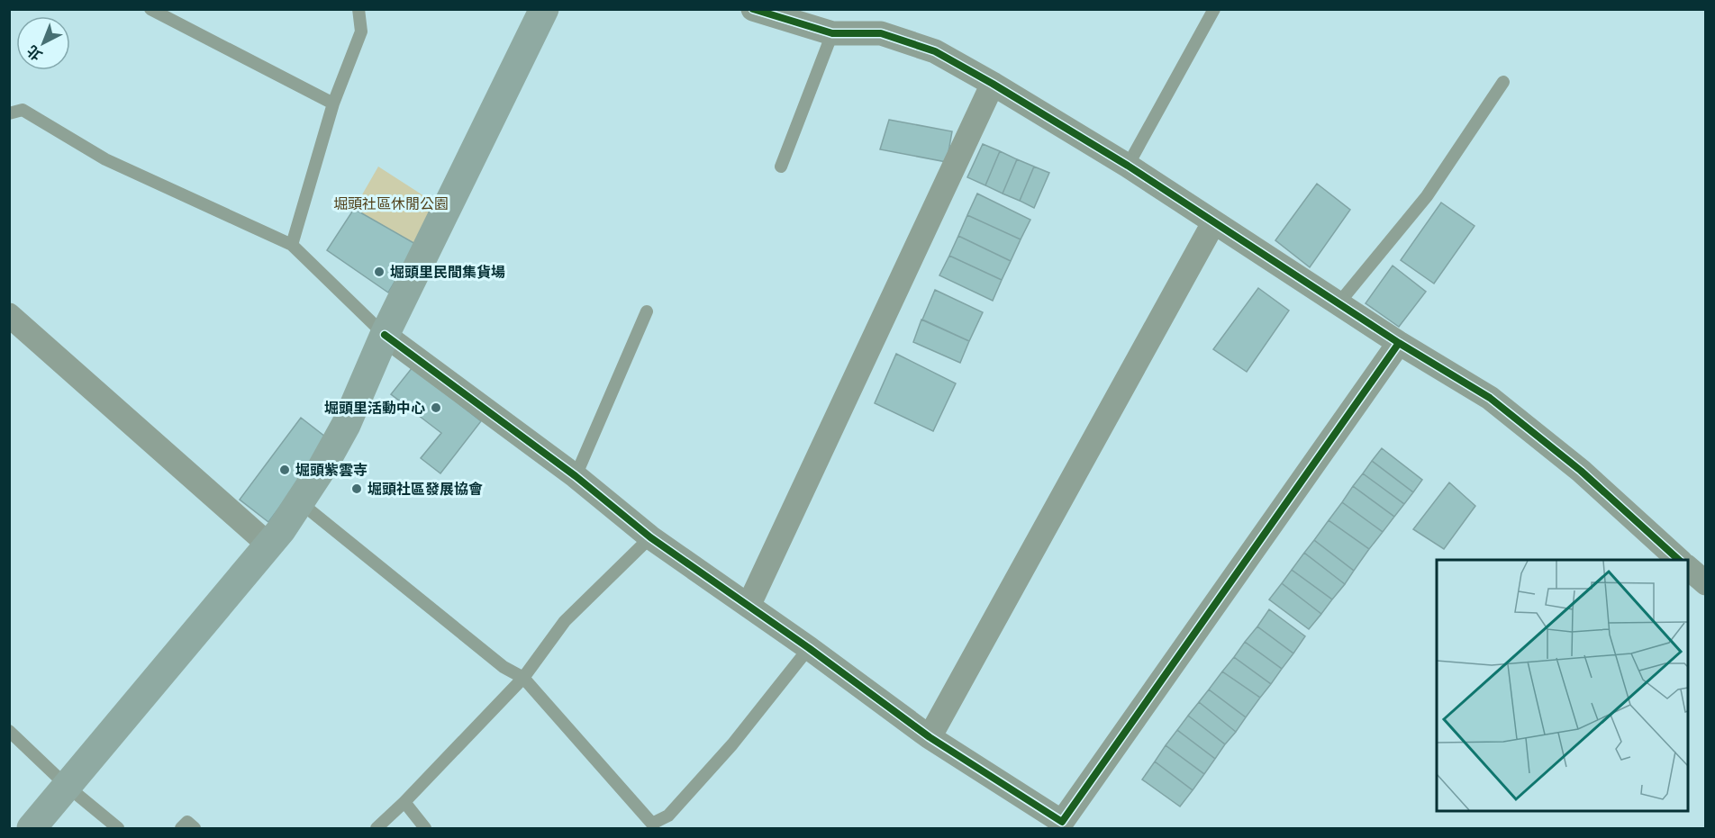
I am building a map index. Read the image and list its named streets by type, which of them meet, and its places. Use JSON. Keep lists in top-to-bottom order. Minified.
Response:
{"parks":["堀頭社區休閒公園"],"places":["堀頭里民間集貨場","堀頭里活動中心","堀頭紫雲寺","堀頭社區發展協會"],"north":"bottom left"}
